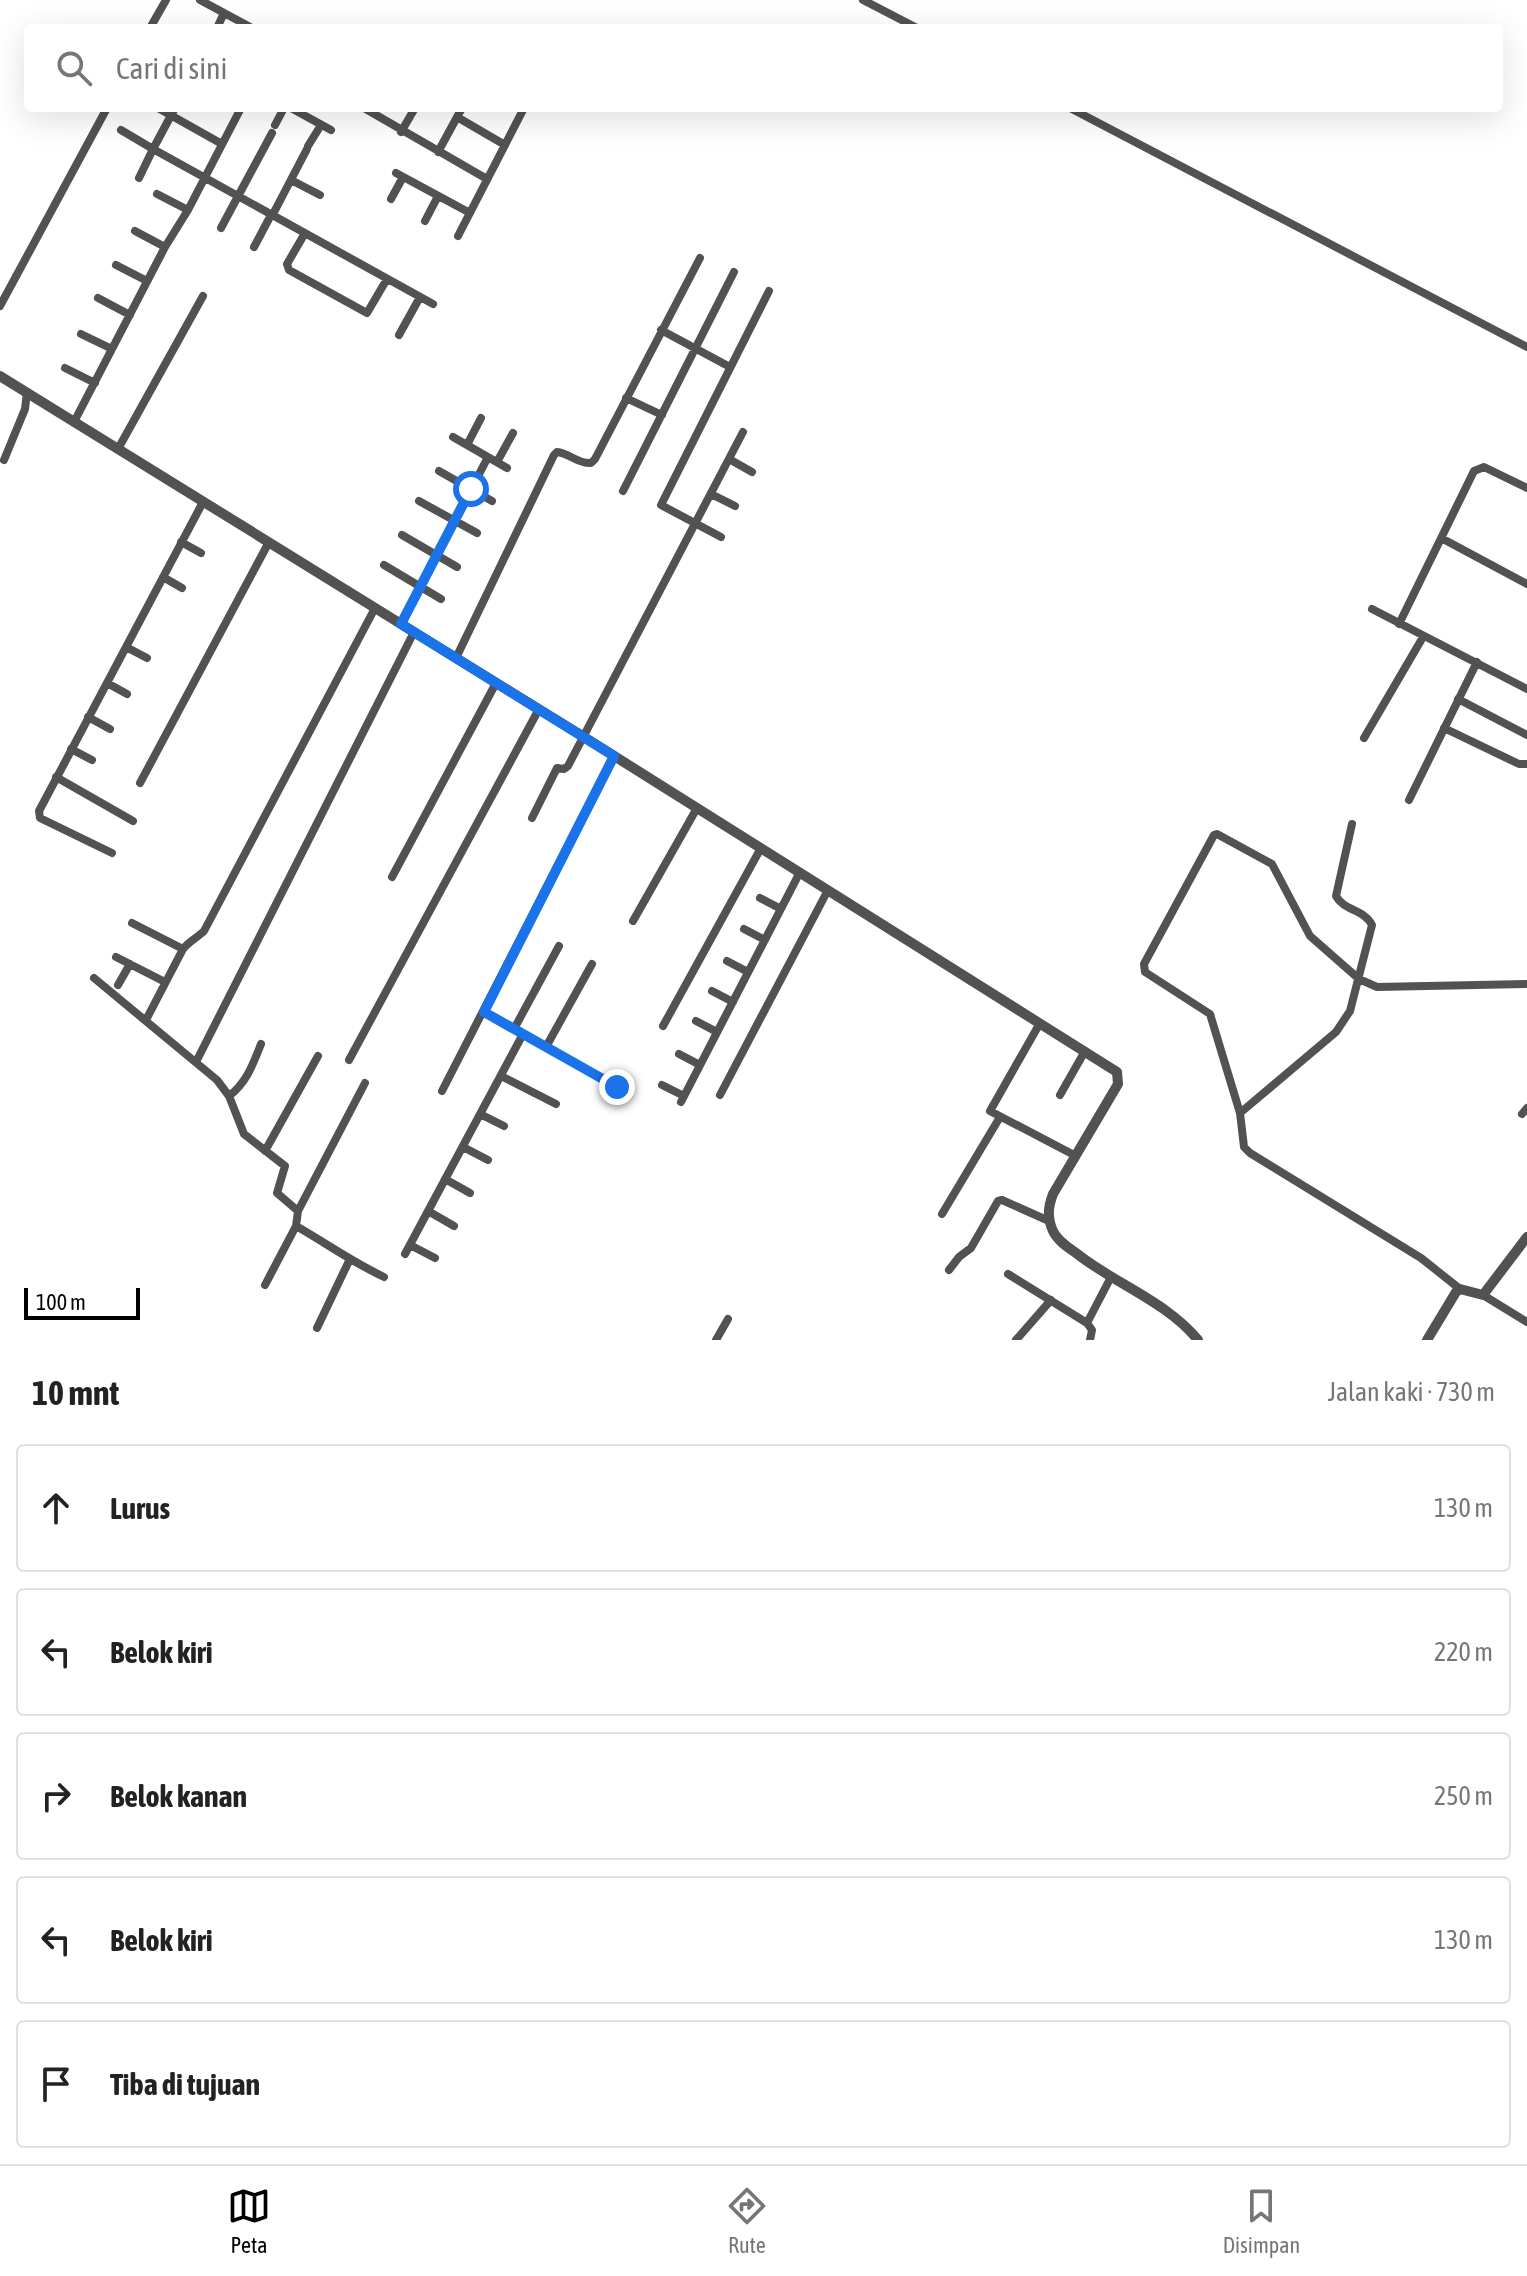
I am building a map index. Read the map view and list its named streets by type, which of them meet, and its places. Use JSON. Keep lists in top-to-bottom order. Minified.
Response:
{"scale_bar":"100 m","page":{"search":"Cari di sini","scale":"100 m","heading":["10 mnt","Jalan kaki · 730 m"],"list":[["Lurus","130 m"],["Belok kiri","220 m"],["Belok kanan","250 m"],["Belok kiri","130 m"],"Tiba di tujuan"],"nav":["Peta","Rute","Disimpan"]}}
